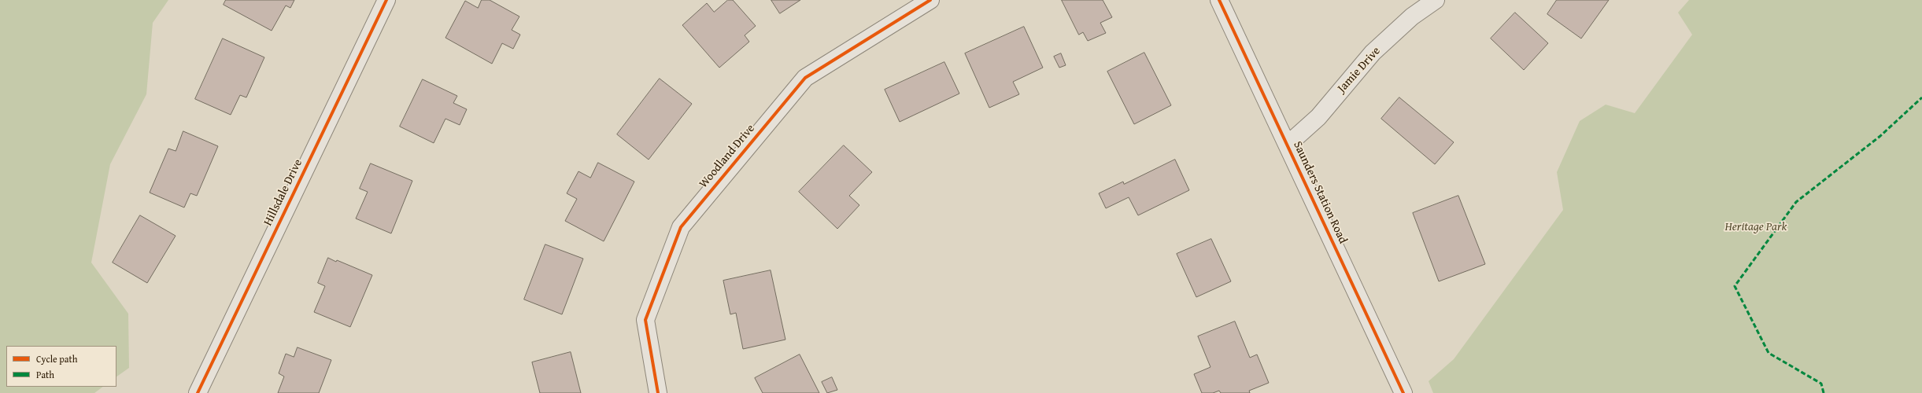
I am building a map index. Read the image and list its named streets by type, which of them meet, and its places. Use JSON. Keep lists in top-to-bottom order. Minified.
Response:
{"streets":{"street":["Jamie Drive","Woodland Drive","Hillsdale Drive","Saunders Station Road"]},"crossings":[["Jamie Drive","Saunders Station Road"]],"parks":["Heritage Park"],"legend":["Cycle path","Path"]}
